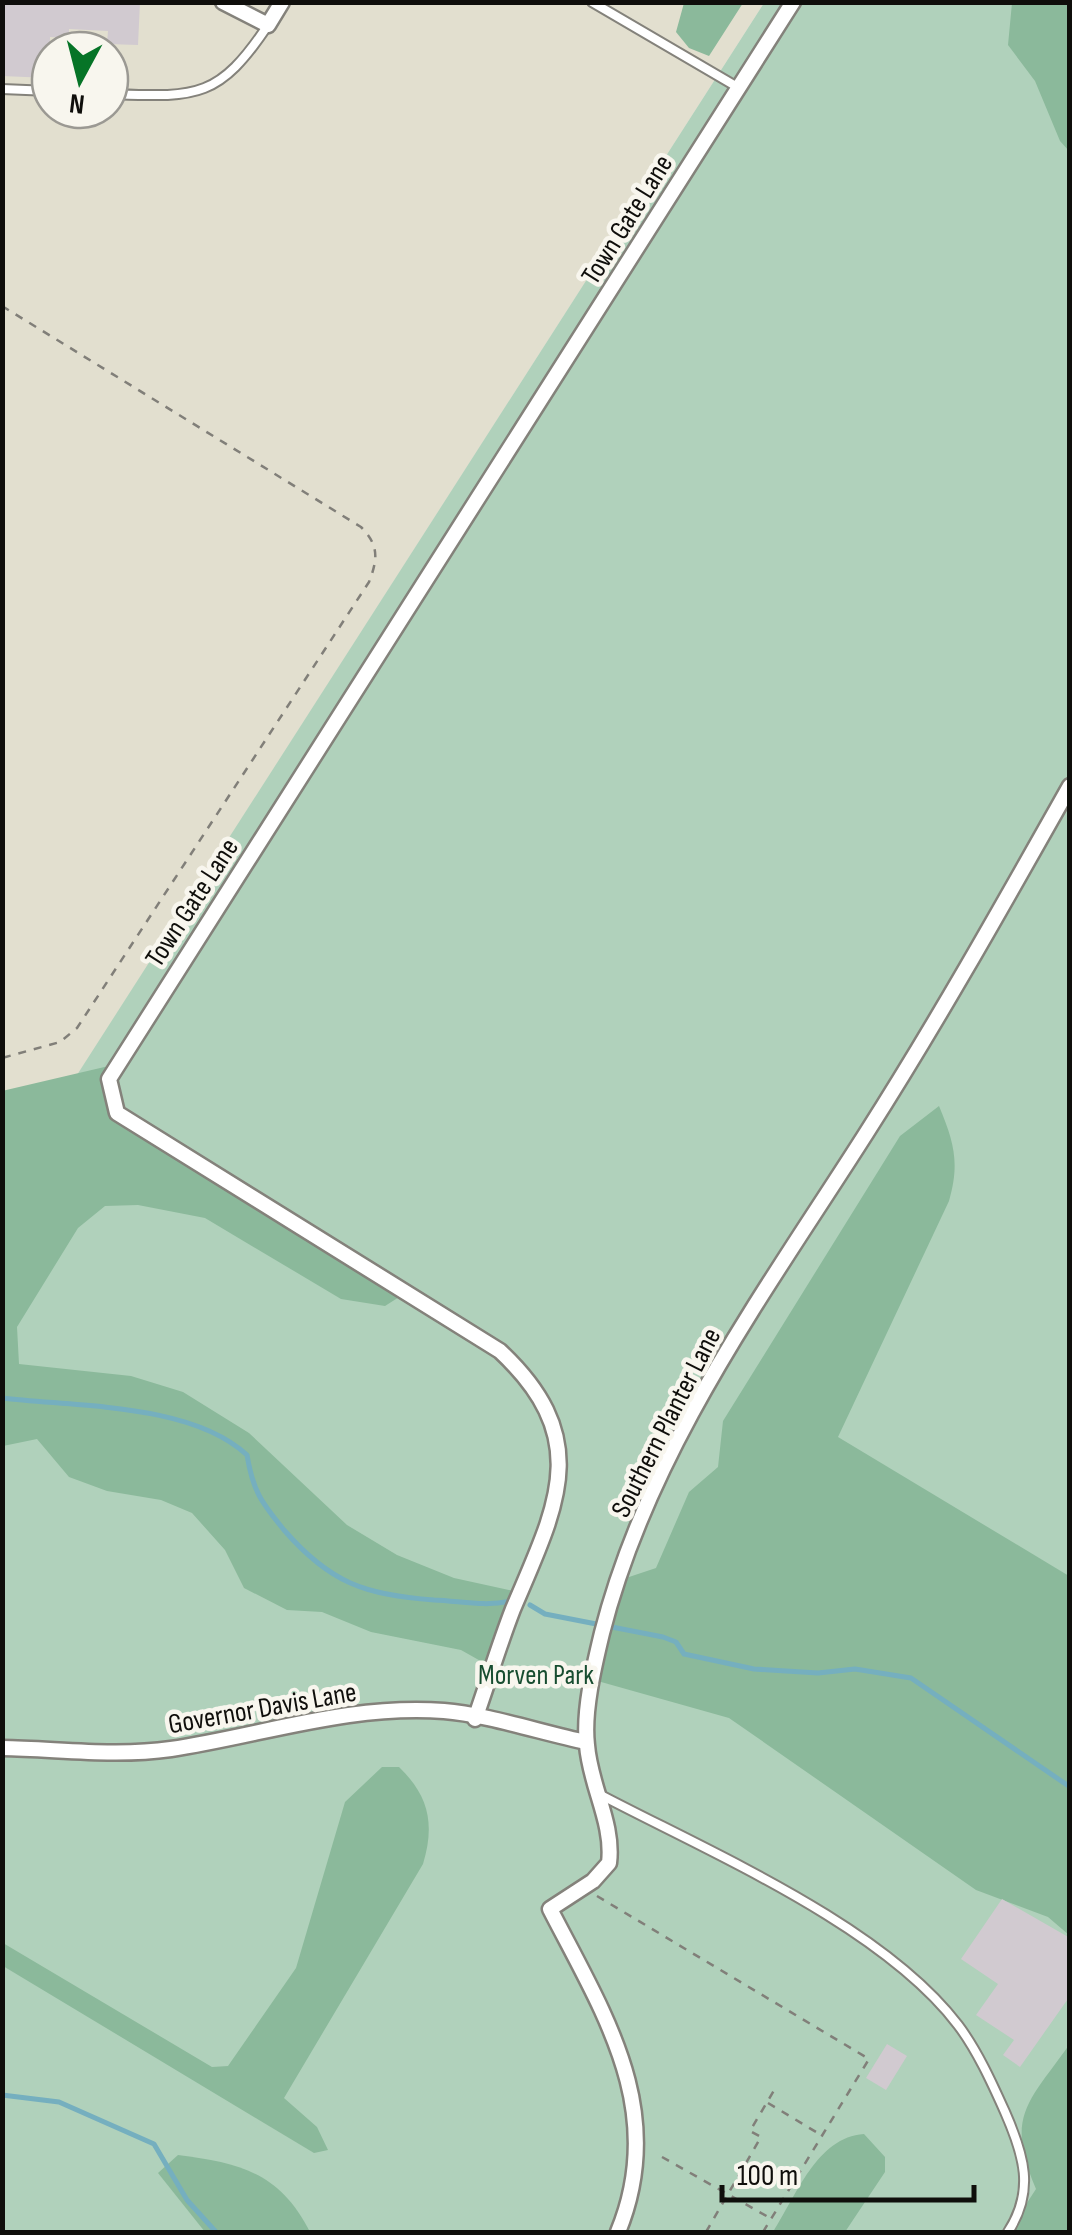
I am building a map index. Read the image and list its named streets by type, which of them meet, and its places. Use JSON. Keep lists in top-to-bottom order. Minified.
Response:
{"streets":{"street":["Town Gate Lane","Southern Planter Lane","Governor Davis Lane"]},"crossings":[["Town Gate Lane","Governor Davis Lane"],["Southern Planter Lane","Governor Davis Lane"]],"parks":["Morven Park"],"scale_bar":"100 m","north":"bottom"}
